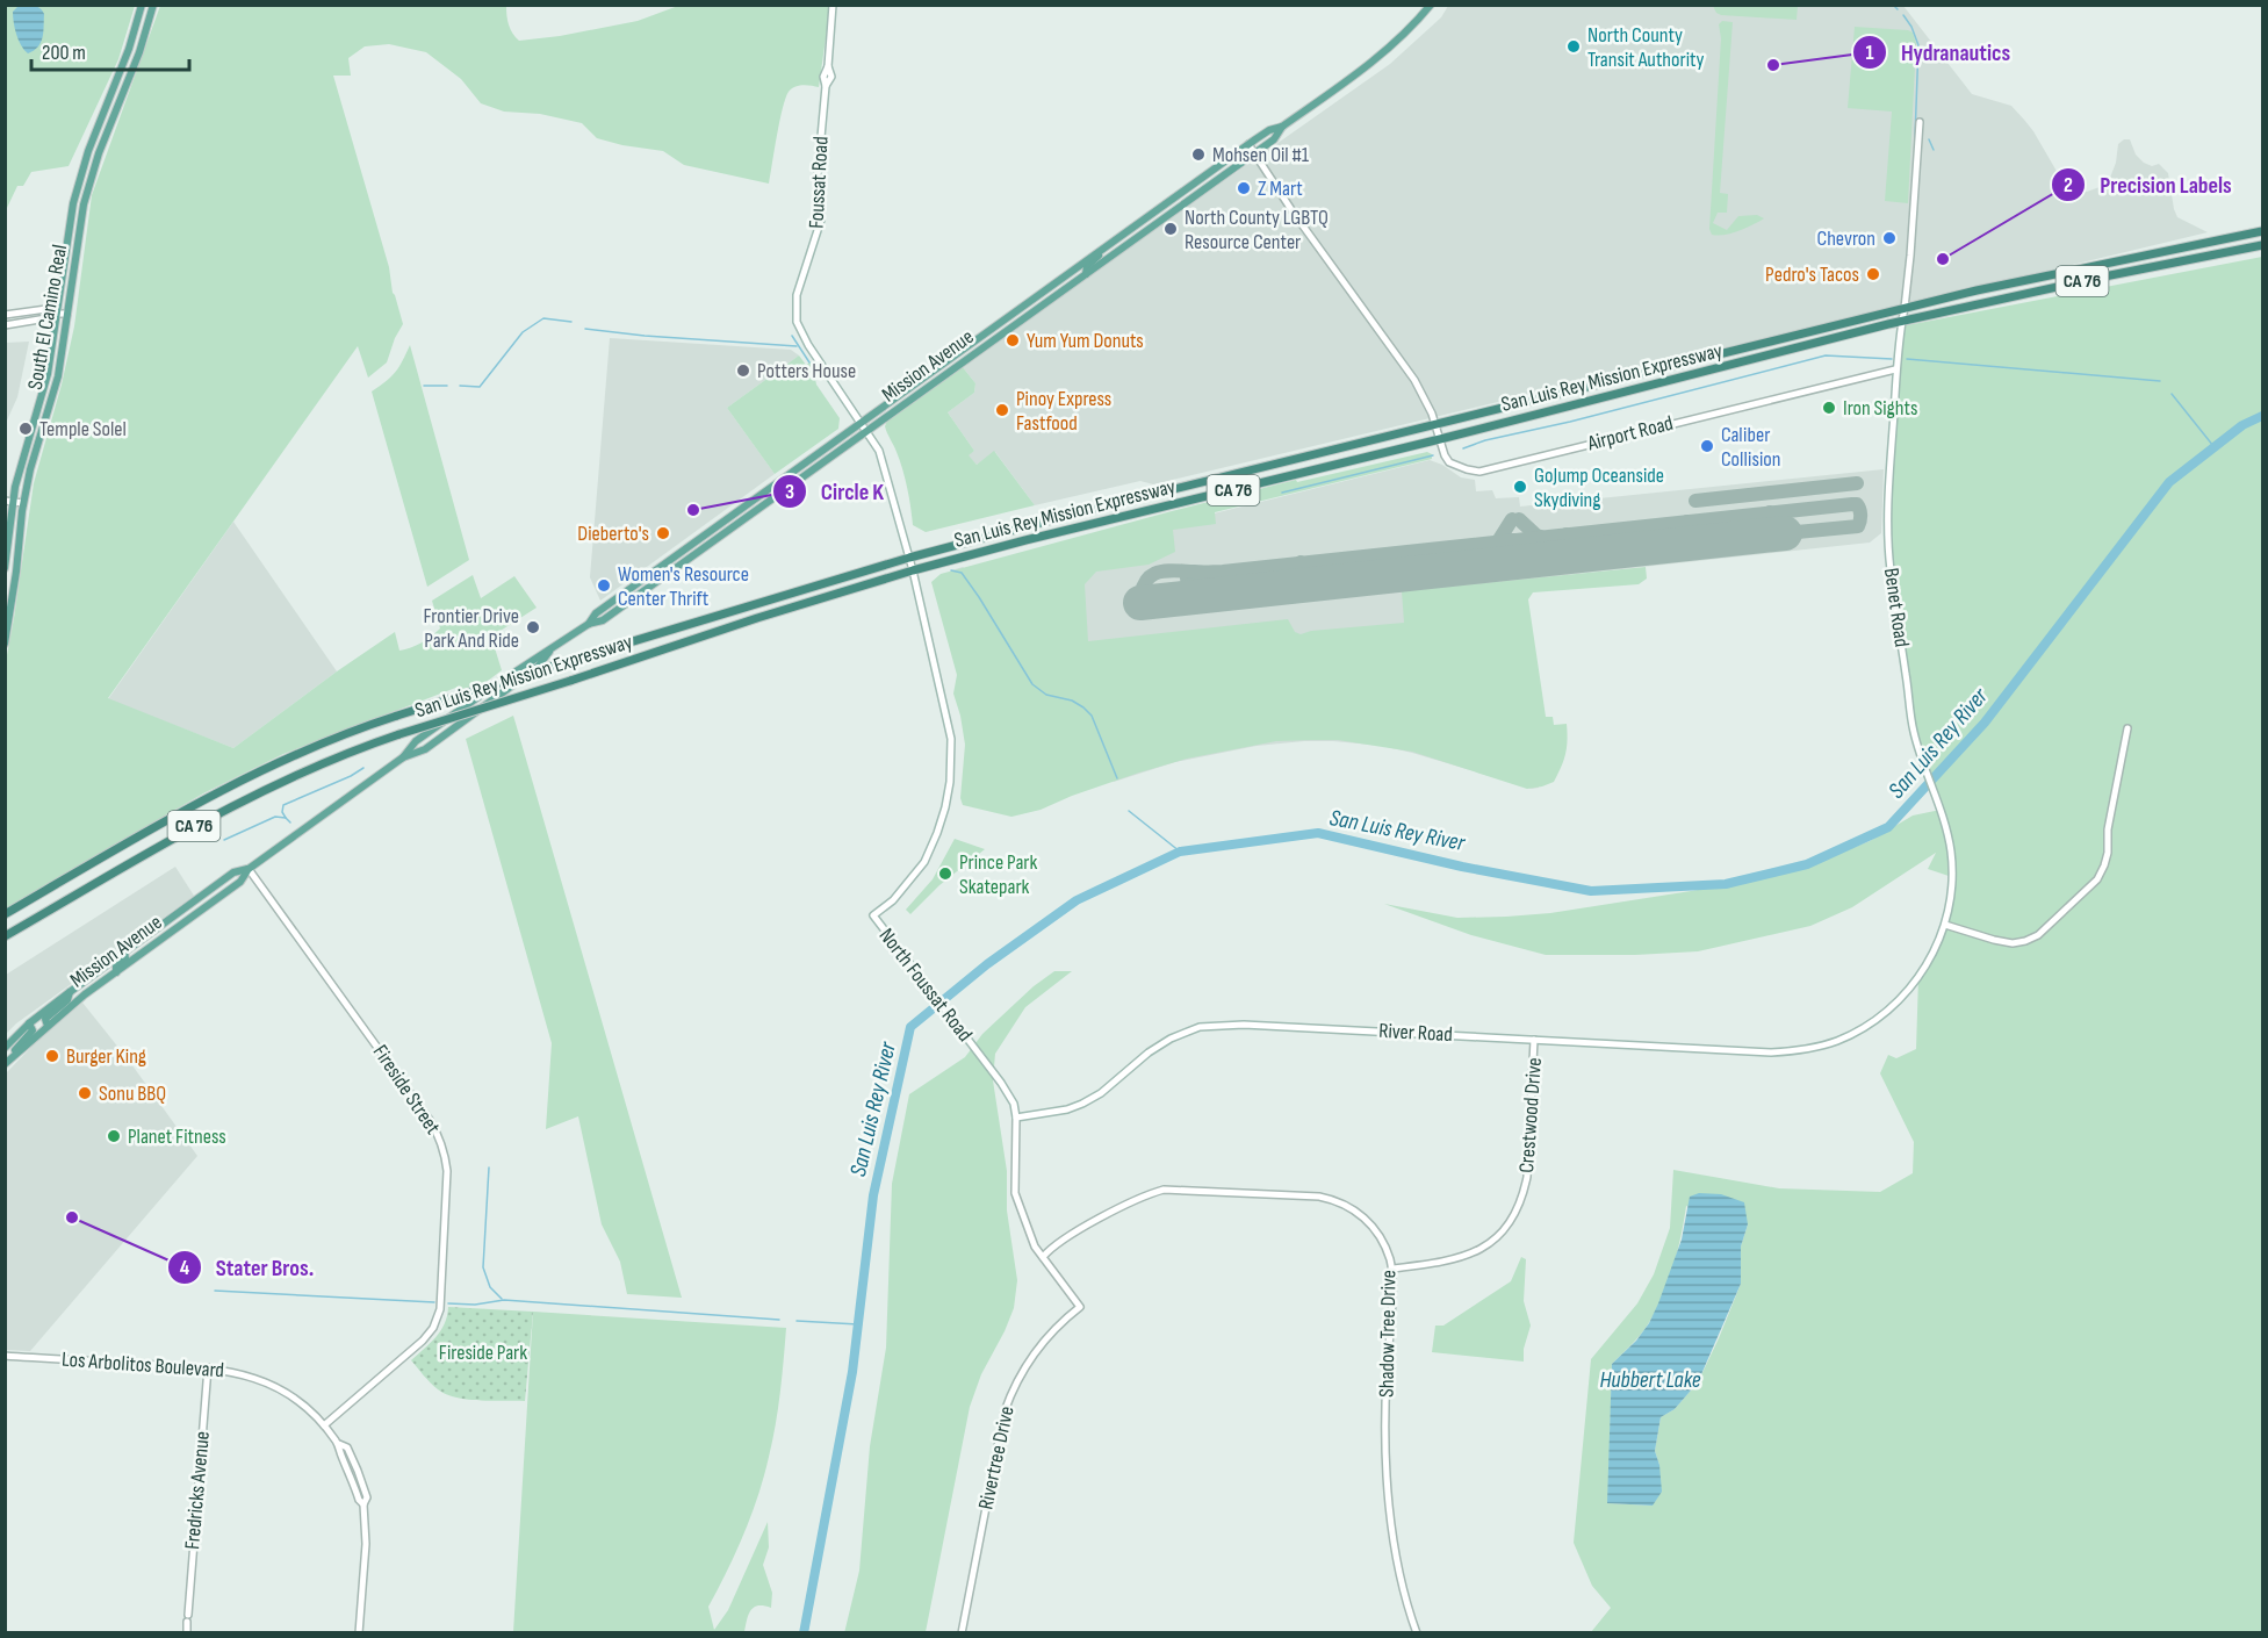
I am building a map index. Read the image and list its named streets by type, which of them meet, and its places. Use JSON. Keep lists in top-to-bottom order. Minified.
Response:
{"streets":{"highway":["CA 76","San Luis Rey Mission Expressway"],"main road":["South El Camino Real","Mission Avenue"],"street":["Foussat Road","Airport Road","Benet Road","North Foussat Road","River Road","Fireside Street","Crestwood Drive","Shadow Tree Drive","Los Arbolitos Boulevard","Rivertree Drive","Fredricks Avenue"]},"crossings":[["Foussat Road","Mission Avenue"],["Foussat Road","North Foussat Road"],["Mission Avenue","Airport Road"],["Mission Avenue","North Foussat Road"],["Mission Avenue","Fireside Street"],["San Luis Rey Mission Expressway","Airport Road"],["San Luis Rey Mission Expressway","Benet Road"],["San Luis Rey Mission Expressway","North Foussat Road"],["Airport Road","Benet Road"],["Benet Road","River Road"],["North Foussat Road","River Road"],["North Foussat Road","Shadow Tree Drive"],["North Foussat Road","Rivertree Drive"],["River Road","Crestwood Drive"],["Fireside Street","Los Arbolitos Boulevard"],["Crestwood Drive","Shadow Tree Drive"],["Los Arbolitos Boulevard","Fredricks Avenue"]],"water":["San Luis Rey River","Hubbert Lake"],"parks":["Fireside Park"],"places":["North County Transit Authority","Hydranautics","Mohsen Oil #1","Z Mart","North County LGBTQ Resource Center","Chevron","Precision Labels","Pedro's Tacos","Yum Yum Donuts","Potters House","Iron Sights","Pinoy Express Fastfood","Temple Solel","Caliber Collision","GoJump Oceanside Skydiving","Circle K","Dieberto's","Women's Resource Center Thrift","Frontier Drive Park And Ride","Prince Park Skatepark","Burger King","Sonu BBQ","Planet Fitness","Stater Bros."],"scale_bar":"200 m"}
